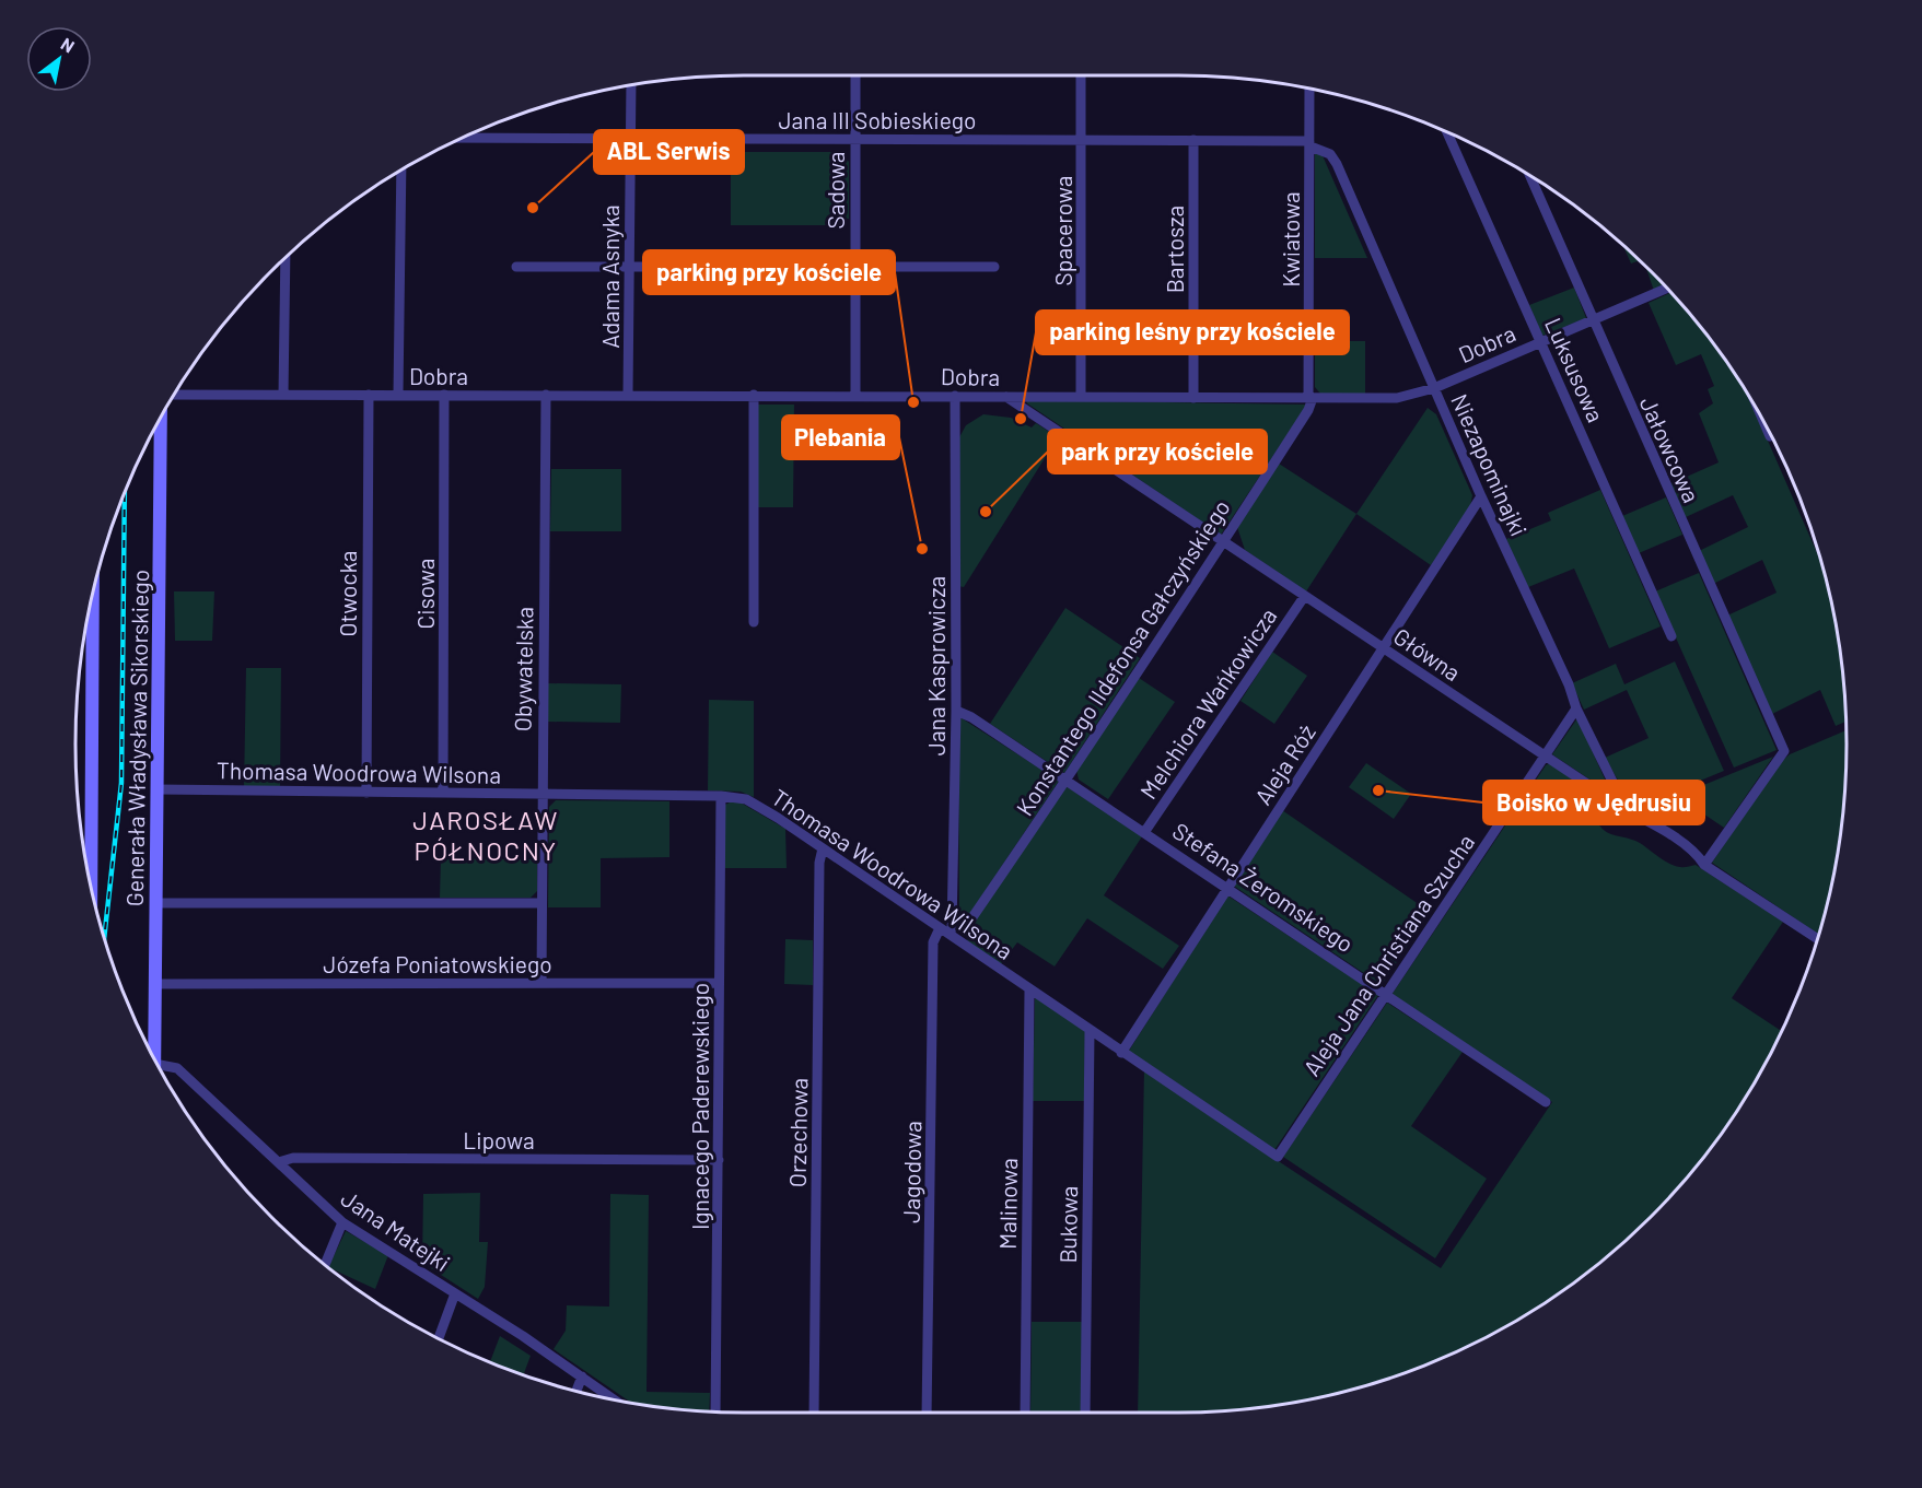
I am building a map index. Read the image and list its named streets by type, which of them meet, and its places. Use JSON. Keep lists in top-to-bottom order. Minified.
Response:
{"streets":{"main road":["Generała Władysława Sikorskiego"],"street":["Jana III Sobieskiego","Sadowa","Spacerowa","Kwiatowa","Bartosza","Adama Asnyka","Dobra","Luksusowa","Jałowcowa","Niezapominajki","Otwocka","Cisowa","Główna","Konstantego Ildefonsa Gałczyńskiego","Jana Kasprowicza","Obywatelska","Melchiora Wańkowicza","Aleja Róż","Thomasa Woodrowa Wilsona","Stefana Żeromskiego","Aleja Jana Christiana Szucha","Józefa Poniatowskiego","Ignacego Paderewskiego","Orzechowa","Lipowa","Jagodowa","Malinowa","Bukowa","Jana Matejki"]},"crossings":[["Jana III Sobieskiego","Sadowa"],["Jana III Sobieskiego","Spacerowa"],["Jana III Sobieskiego","Kwiatowa"],["Jana III Sobieskiego","Bartosza"],["Jana III Sobieskiego","Adama Asnyka"],["Jana III Sobieskiego","Niezapominajki"],["Sadowa","Dobra"],["Spacerowa","Dobra"],["Kwiatowa","Dobra"],["Kwiatowa","Niezapominajki"],["Kwiatowa","Konstantego Ildefonsa Gałczyńskiego"],["Bartosza","Dobra"],["Adama Asnyka","Dobra"],["Dobra","Luksusowa"],["Dobra","Jałowcowa"],["Dobra","Niezapominajki"],["Dobra","Otwocka"],["Dobra","Cisowa"],["Dobra","Główna"],["Dobra","Konstantego Ildefonsa Gałczyńskiego"],["Dobra","Jana Kasprowicza"],["Dobra","Obywatelska"],["Jałowcowa","Główna"],["Niezapominajki","Główna"],["Niezapominajki","Aleja Róż"],["Niezapominajki","Aleja Jana Christiana Szucha"],["Otwocka","Thomasa Woodrowa Wilsona"],["Cisowa","Thomasa Woodrowa Wilsona"],["Główna","Konstantego Ildefonsa Gałczyńskiego"],["Główna","Melchiora Wańkowicza"],["Główna","Aleja Róż"],["Główna","Aleja Jana Christiana Szucha"],["Konstantego Ildefonsa Gałczyńskiego","Jana Kasprowicza"],["Konstantego Ildefonsa Gałczyńskiego","Thomasa Woodrowa Wilsona"],["Konstantego Ildefonsa Gałczyńskiego","Stefana Żeromskiego"],["Jana Kasprowicza","Thomasa Woodrowa Wilsona"],["Jana Kasprowicza","Stefana Żeromskiego"],["Obywatelska","Thomasa Woodrowa Wilsona"],["Obywatelska","Józefa Poniatowskiego"],["Melchiora Wańkowicza","Stefana Żeromskiego"],["Generała Władysława Sikorskiego","Thomasa Woodrowa Wilsona"],["Generała Władysława Sikorskiego","Józefa Poniatowskiego"],["Aleja Róż","Thomasa Woodrowa Wilsona"],["Aleja Róż","Stefana Żeromskiego"],["Thomasa Woodrowa Wilsona","Aleja Jana Christiana Szucha"],["Thomasa Woodrowa Wilsona","Ignacego Paderewskiego"],["Thomasa Woodrowa Wilsona","Orzechowa"],["Thomasa Woodrowa Wilsona","Jagodowa"],["Thomasa Woodrowa Wilsona","Malinowa"],["Thomasa Woodrowa Wilsona","Bukowa"],["Stefana Żeromskiego","Aleja Jana Christiana Szucha"],["Józefa Poniatowskiego","Ignacego Paderewskiego"],["Ignacego Paderewskiego","Lipowa"],["Lipowa","Jana Matejki"]],"districts":["JAROSŁAW PÓŁNOCNY"],"places":["ABL Serwis","parking przy kościele","parking leśny przy kościele","park przy kościele","Plebania","Boisko w Jędrusiu"],"north":"top right"}
